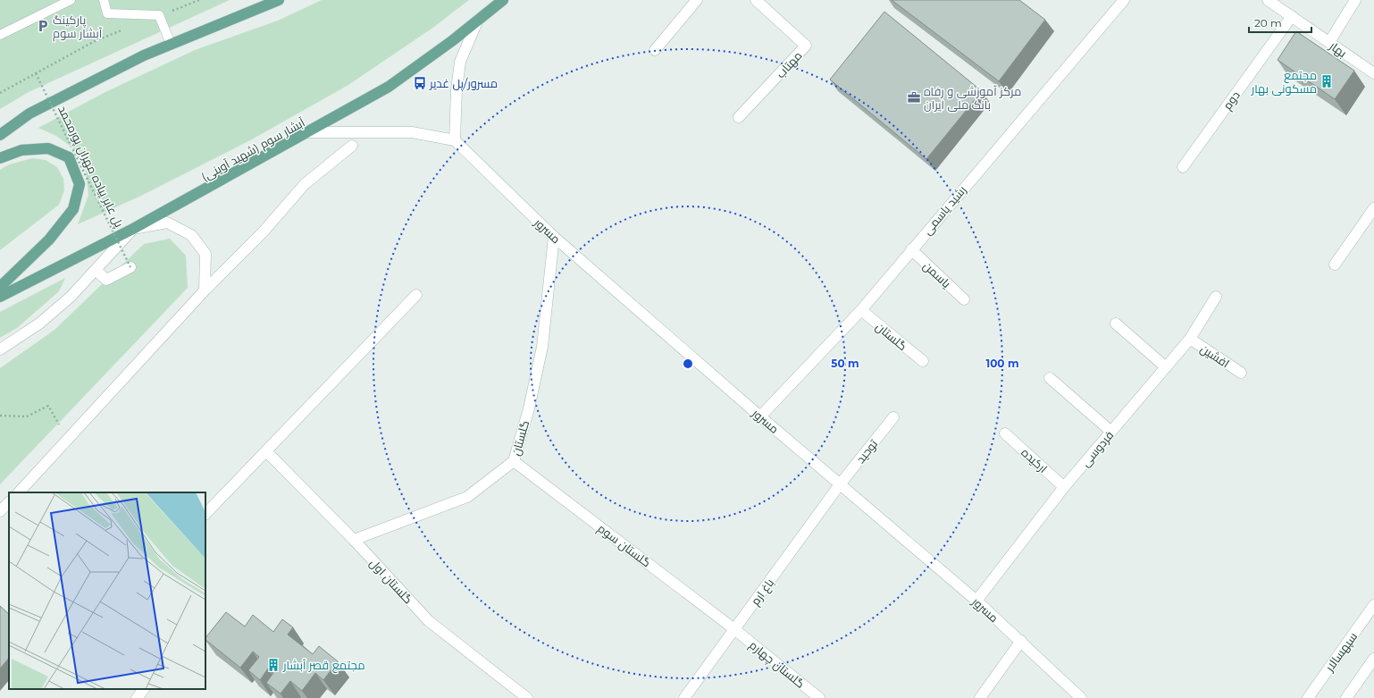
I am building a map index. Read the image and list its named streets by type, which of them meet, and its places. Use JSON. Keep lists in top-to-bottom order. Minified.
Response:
{"streets":{"main road":["آبشار سوم (شهید آوینی)"],"street":["بهار","مهتاب","دوم","رشید یاسمی","مسرور","یاسمن","گلستان","افشین","فردوسی","توحید","ارکیده","گلستان سوم","گلستان اول","باغ ارم","سپهسالار","گلستان چهارم"],"path":["پل عابر پیاده مهران پورمحمد"]},"crossings":[["بهار","دوم"],["رشید یاسمی","مسرور"],["رشید یاسمی","یاسمن"],["رشید یاسمی","گلستان"],["مسرور","گلستان"],["مسرور","فردوسی"],["مسرور","توحید"],["مسرور","باغ ارم"],["گلستان","گلستان سوم"],["گلستان","گلستان اول"],["افشین","فردوسی"],["فردوسی","ارکیده"],["توحید","باغ ارم"],["گلستان سوم","باغ ارم"],["گلستان سوم","گلستان چهارم"],["باغ ارم","گلستان چهارم"]],"places":{"parking":["پارکینگ آبشار سوم"],"building":["مجتمع مسکونی بهار","مجتمع قصر آبشار"],"bus stop":["مسرور/پل غدیر"],"office":["مرکز آموزشی و رفاه بانک ملی ایران"]},"scale_bar":"20 m","rings":["50 m","100 m"]}
